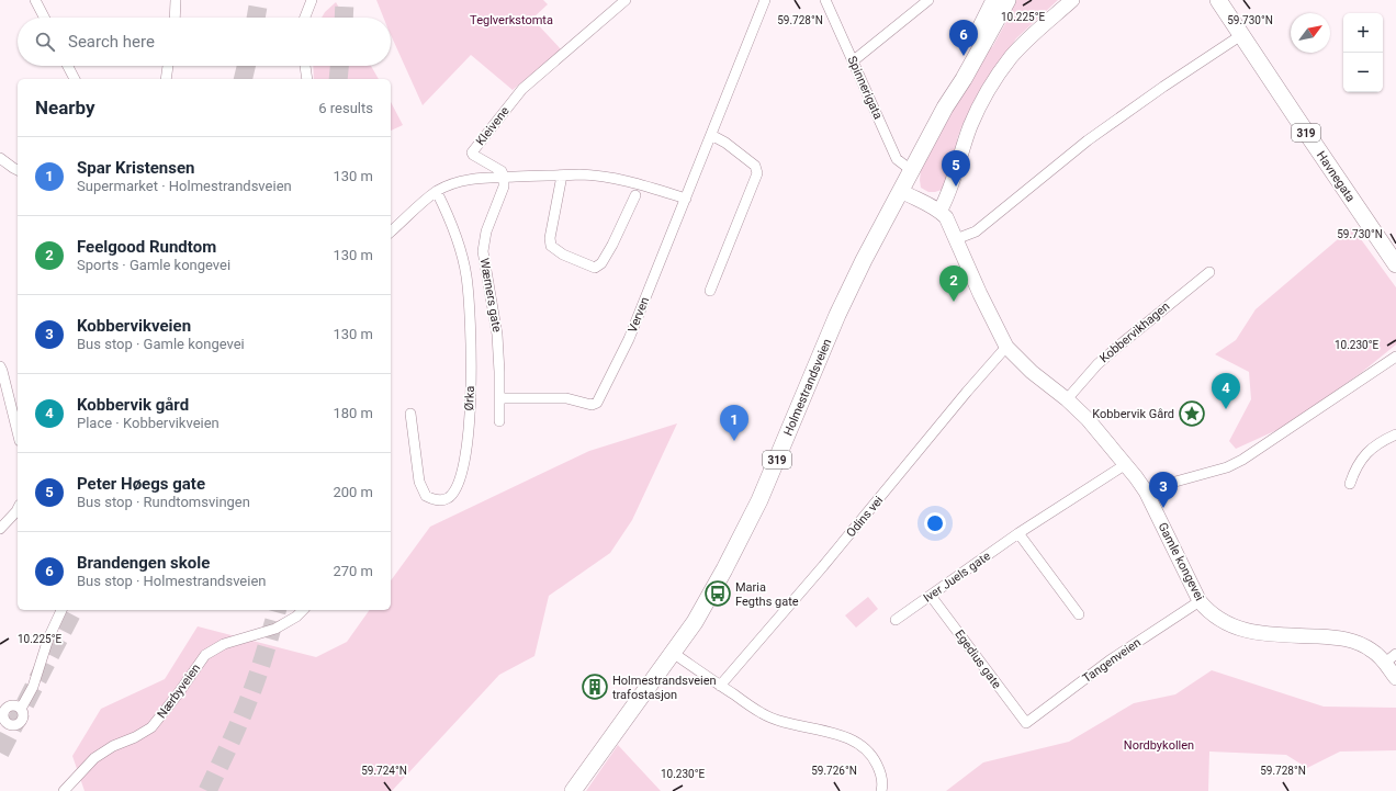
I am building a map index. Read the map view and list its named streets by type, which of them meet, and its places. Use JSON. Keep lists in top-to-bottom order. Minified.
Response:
{"streets":{"main road":["319","Havnegata","Holmestrandsveien","Gamle kongevei"],"street":["Spinnerigata","Kleivene","Wærners gate","Verven","Kobbervikhagen","Ørka","Odins vei","Iver Juels gate","Egedius gate","Tangenveien","Nærbyveien"]},"crossings":[["Spinnerigata","Holmestrandsveien"],["Kleivene","Wærners gate"],["Wærners gate","Verven"],["Kobbervikhagen","Gamle kongevei"],["Holmestrandsveien","Gamle kongevei"],["Odins vei","Gamle kongevei"],["Gamle kongevei","Iver Juels gate"],["Gamle kongevei","Tangenveien"],["Iver Juels gate","Egedius gate"],["Egedius gate","Tangenveien"]],"parks":["Teglverkstomta","Nordbykollen"],"places":{"place":["Kobbervik Gård"],"bus stop":["Maria Fegths gate"],"building":["Holmestrandsveien trafostasjon"]},"north":"top right","page":{"map_buttons":["+","−"],"search":"Search here","pins":["6","5","2","4","1","3"],"heading":["Nearby","6 results"],"list":[{"mark":"1","name":"Spar Kristensen","note":"Supermarket · Holmestrandsveien","value":"130 m"},{"mark":"2","name":"Feelgood Rundtom","note":"Sports · Gamle kongevei","value":"130 m"},{"mark":"3","name":"Kobbervikveien","note":"Bus stop · Gamle kongevei","value":"130 m"},{"mark":"4","name":"Kobbervik gård","note":"Place · Kobbervikveien","value":"180 m"},{"mark":"5","name":"Peter Høegs gate","note":"Bus stop · Rundtomsvingen","value":"200 m"},{"mark":"6","name":"Brandengen skole","note":"Bus stop · Holmestrandsveien","value":"270 m"}]},"coordinates":["10.225°E","59.730°N","59.728°N","10.230°E","59.724°N","59.726°N"]}
